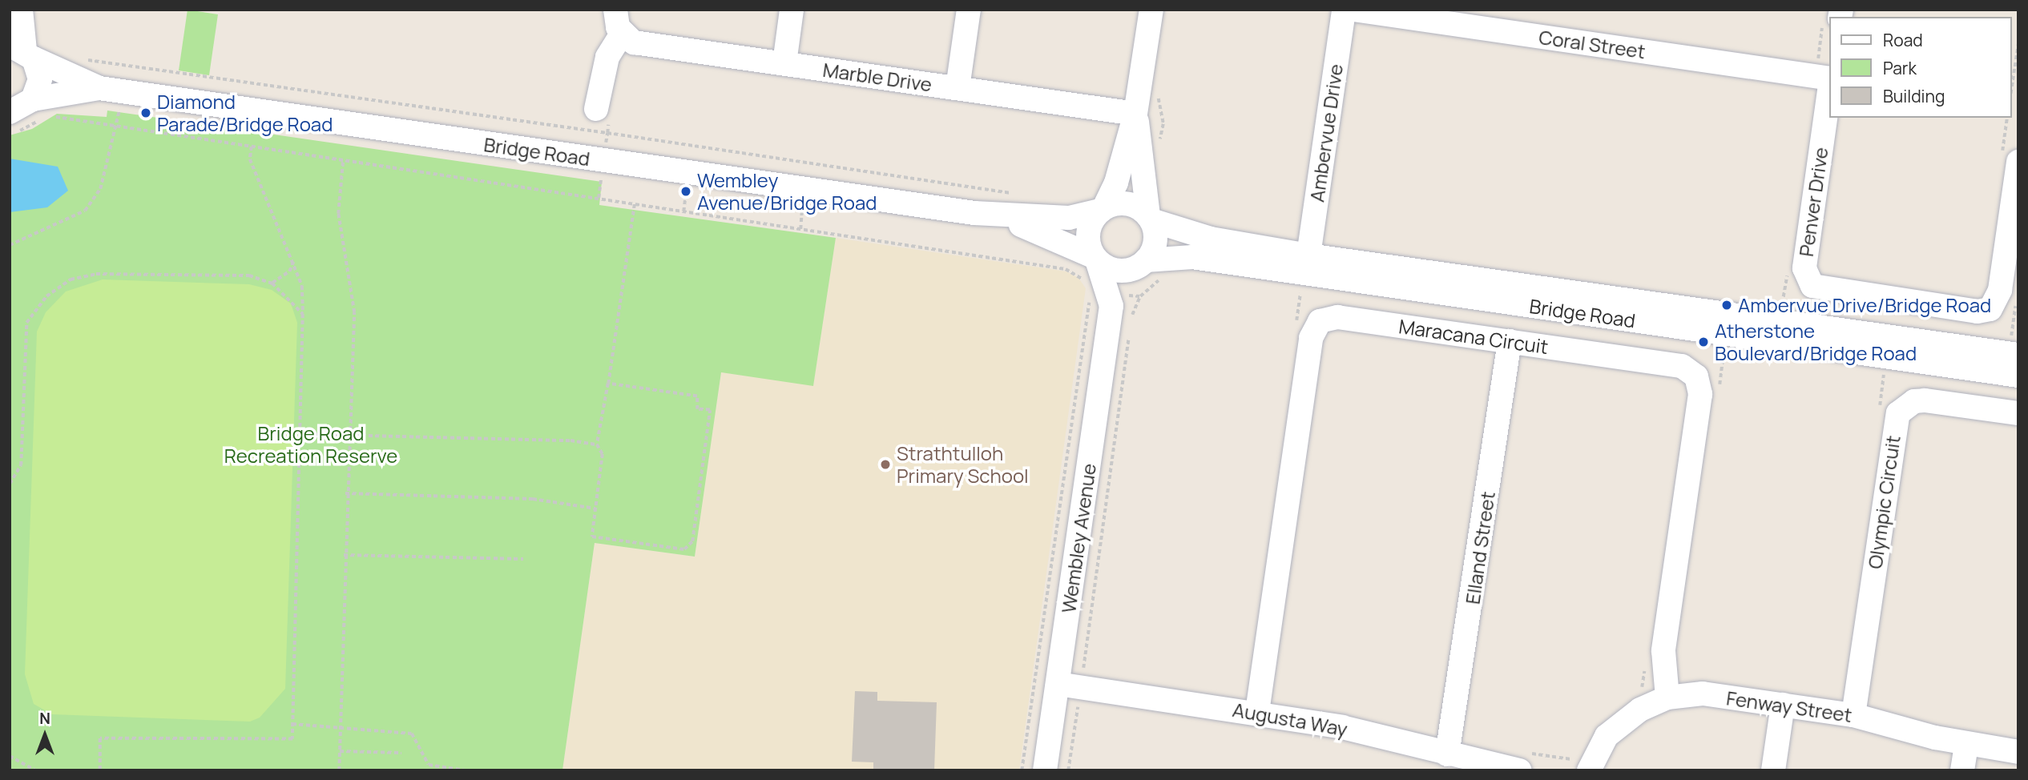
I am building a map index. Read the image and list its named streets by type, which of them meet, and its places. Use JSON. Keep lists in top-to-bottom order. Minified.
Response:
{"streets":{"street":["Coral Street","Marble Drive","Ambervue Drive","Bridge Road","Penver Drive","Maracana Circuit","Olympic Circuit","Wembley Avenue","Elland Street","Fenway Street","Augusta Way"]},"crossings":[["Ambervue Drive","Bridge Road"],["Bridge Road","Wembley Avenue"],["Maracana Circuit","Elland Street"],["Maracana Circuit","Fenway Street"],["Maracana Circuit","Augusta Way"],["Olympic Circuit","Fenway Street"],["Wembley Avenue","Augusta Way"],["Elland Street","Augusta Way"]],"parks":["Bridge Road Recreation Reserve"],"places":["Diamond Parade/Bridge Road","Wembley Avenue/Bridge Road","Ambervue Drive/Bridge Road","Atherstone Boulevard/Bridge Road","Strathtulloh Primary School"],"legend":["Road","Park","Building"],"north":"top"}
